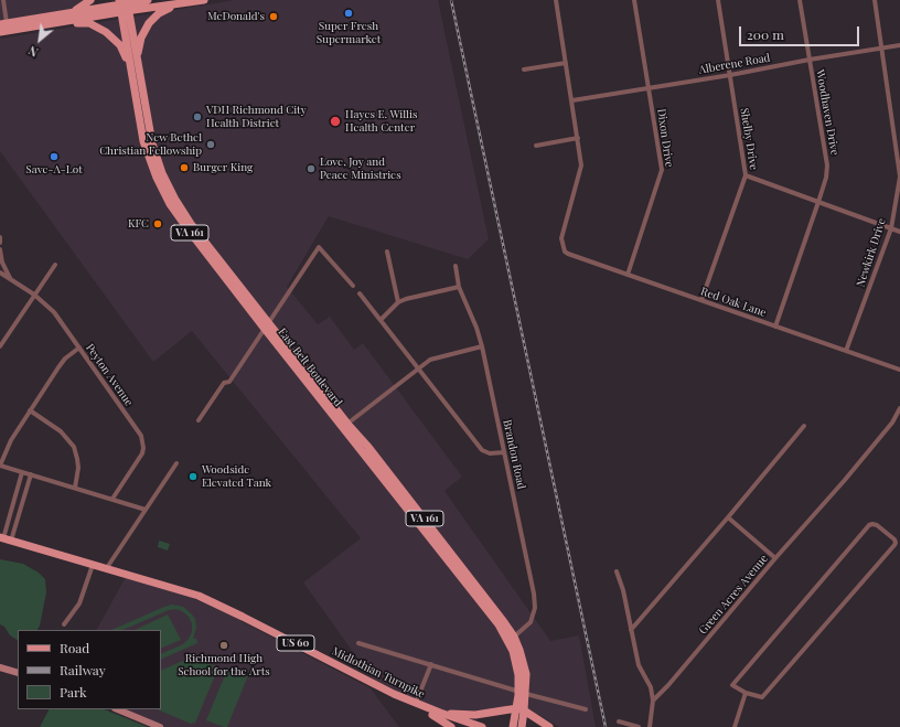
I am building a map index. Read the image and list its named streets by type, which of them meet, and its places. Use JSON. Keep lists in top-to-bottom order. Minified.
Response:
{"streets":{"main road":["VA 161","East Belt Boulevard","US 60","Midlothian Turnpike"],"street":["Alberene Road","Woodhaven Drive","Dixon Drive","Shelby Drive","Newkirk Drive","Red Oak Lane","Peyton Avenue","Brandon Road","Green Acres Avenue"]},"crossings":[["Alberene Road","Woodhaven Drive"],["Alberene Road","Dixon Drive"],["Alberene Road","Shelby Drive"],["Alberene Road","Newkirk Drive"],["Woodhaven Drive","Red Oak Lane"],["Dixon Drive","Red Oak Lane"],["Shelby Drive","Red Oak Lane"],["Newkirk Drive","Red Oak Lane"],["East Belt Boulevard","Brandon Road"]],"places":["Super Fresh Supermarket","McDonald's","VDH Richmond City Health District","Hayes E. Willis Health Center","New Bethel Christian Fellowship","Save-A-Lot","Burger King","Love, Joy and Peace Ministries","KFC","Woodside Elevated Tank","Richmond High School for the Arts"],"legend":["Road","Railway","Park"],"scale_bar":"200 m","north":"bottom left"}
